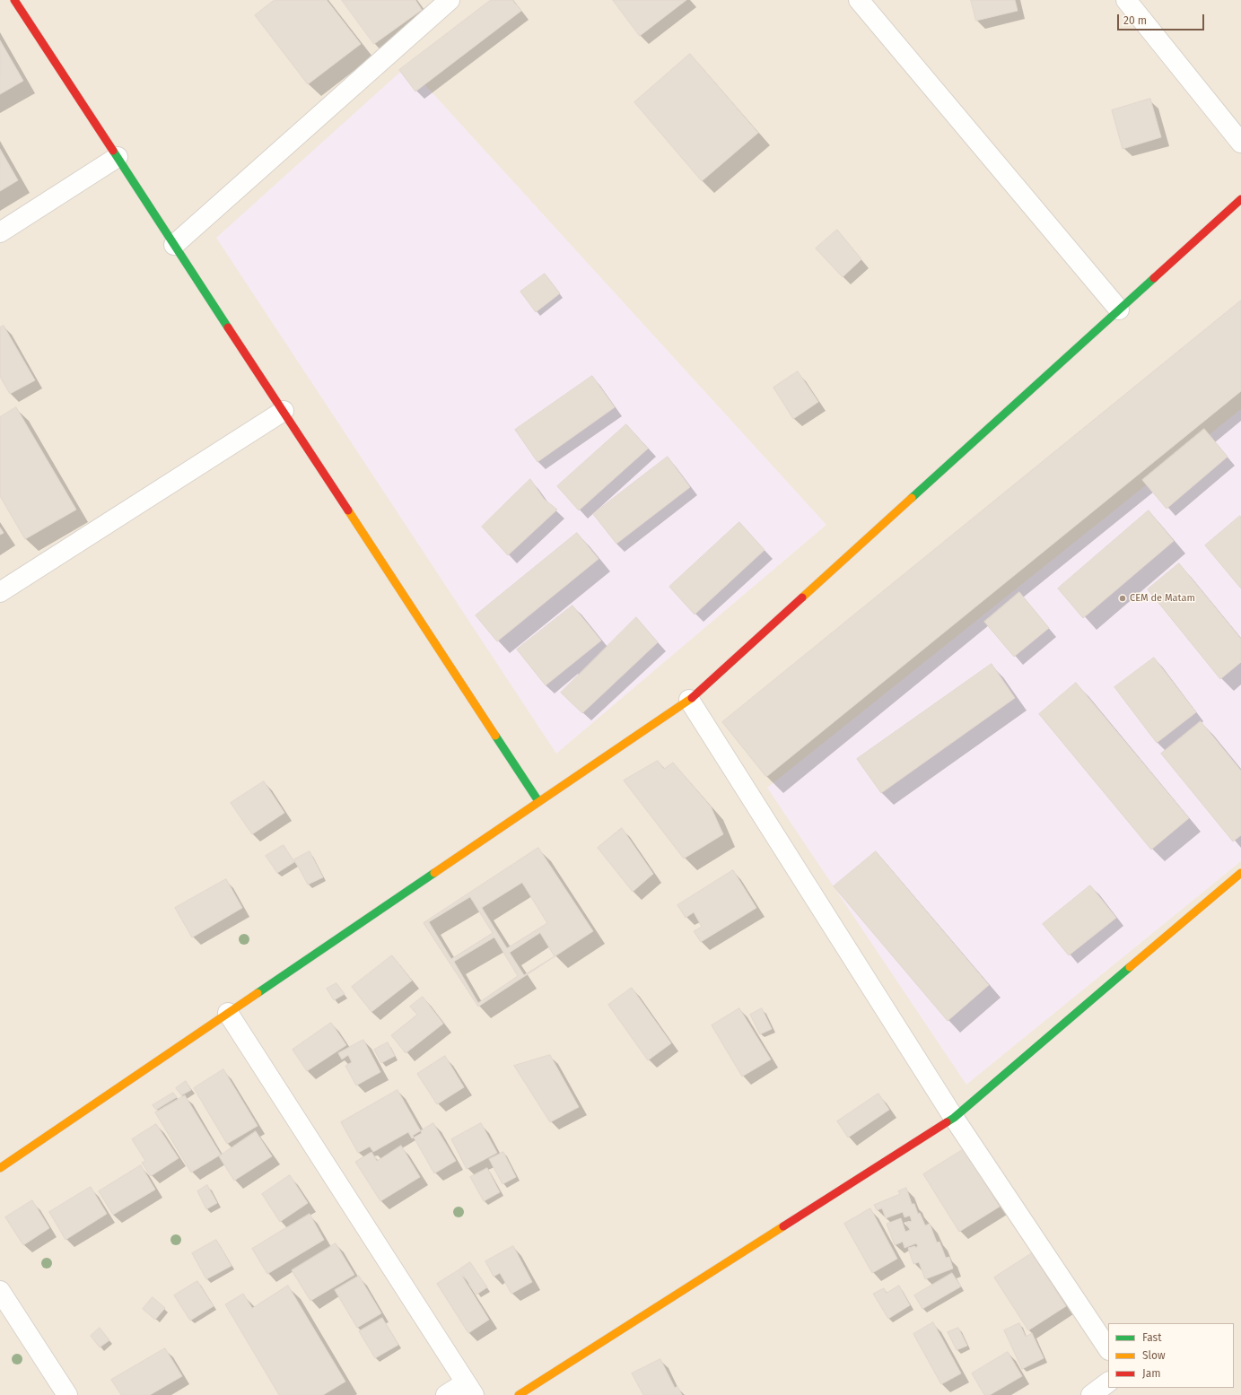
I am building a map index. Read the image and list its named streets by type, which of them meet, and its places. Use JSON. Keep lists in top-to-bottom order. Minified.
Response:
{"places":["CEM de Matam"],"legend":["Fast","Slow","Jam"],"scale_bar":"20 m"}
